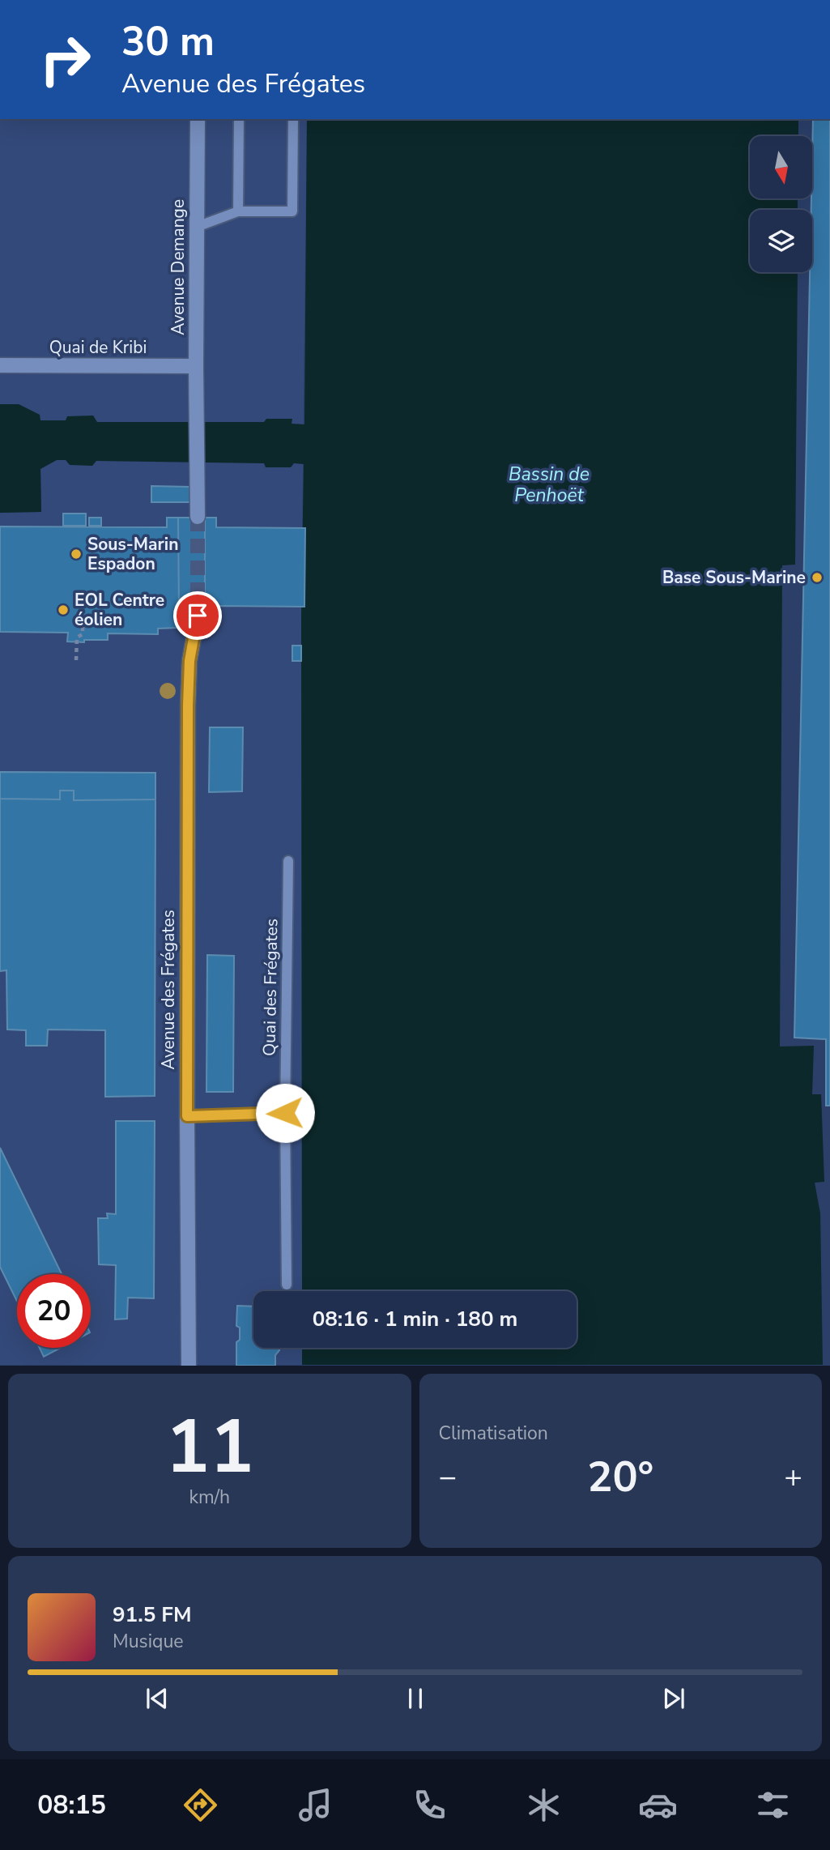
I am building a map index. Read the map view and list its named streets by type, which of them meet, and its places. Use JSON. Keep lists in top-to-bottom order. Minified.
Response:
{"streets":{"street":["Avenue Demange","Quai de Kribi","Avenue des Frégates"],"lane":["Quai des Frégates"]},"crossings":[["Avenue Demange","Quai de Kribi"]],"water":["Bassin de Penhoët"],"places":["Sous-Marin Espadon","Base Sous-Marine","EOL Centre éolien"],"north":"bottom","page":{"turn":["30 m","Avenue des Frégates"],"limit":"20","trip":"08:16 · 1 min · 180 m","tile":[["11","km/h"],"Climatisation"],"heat":["−","20°","+"],"song":["91.5 FM","Musique"],"tabs":"08:15"}}
